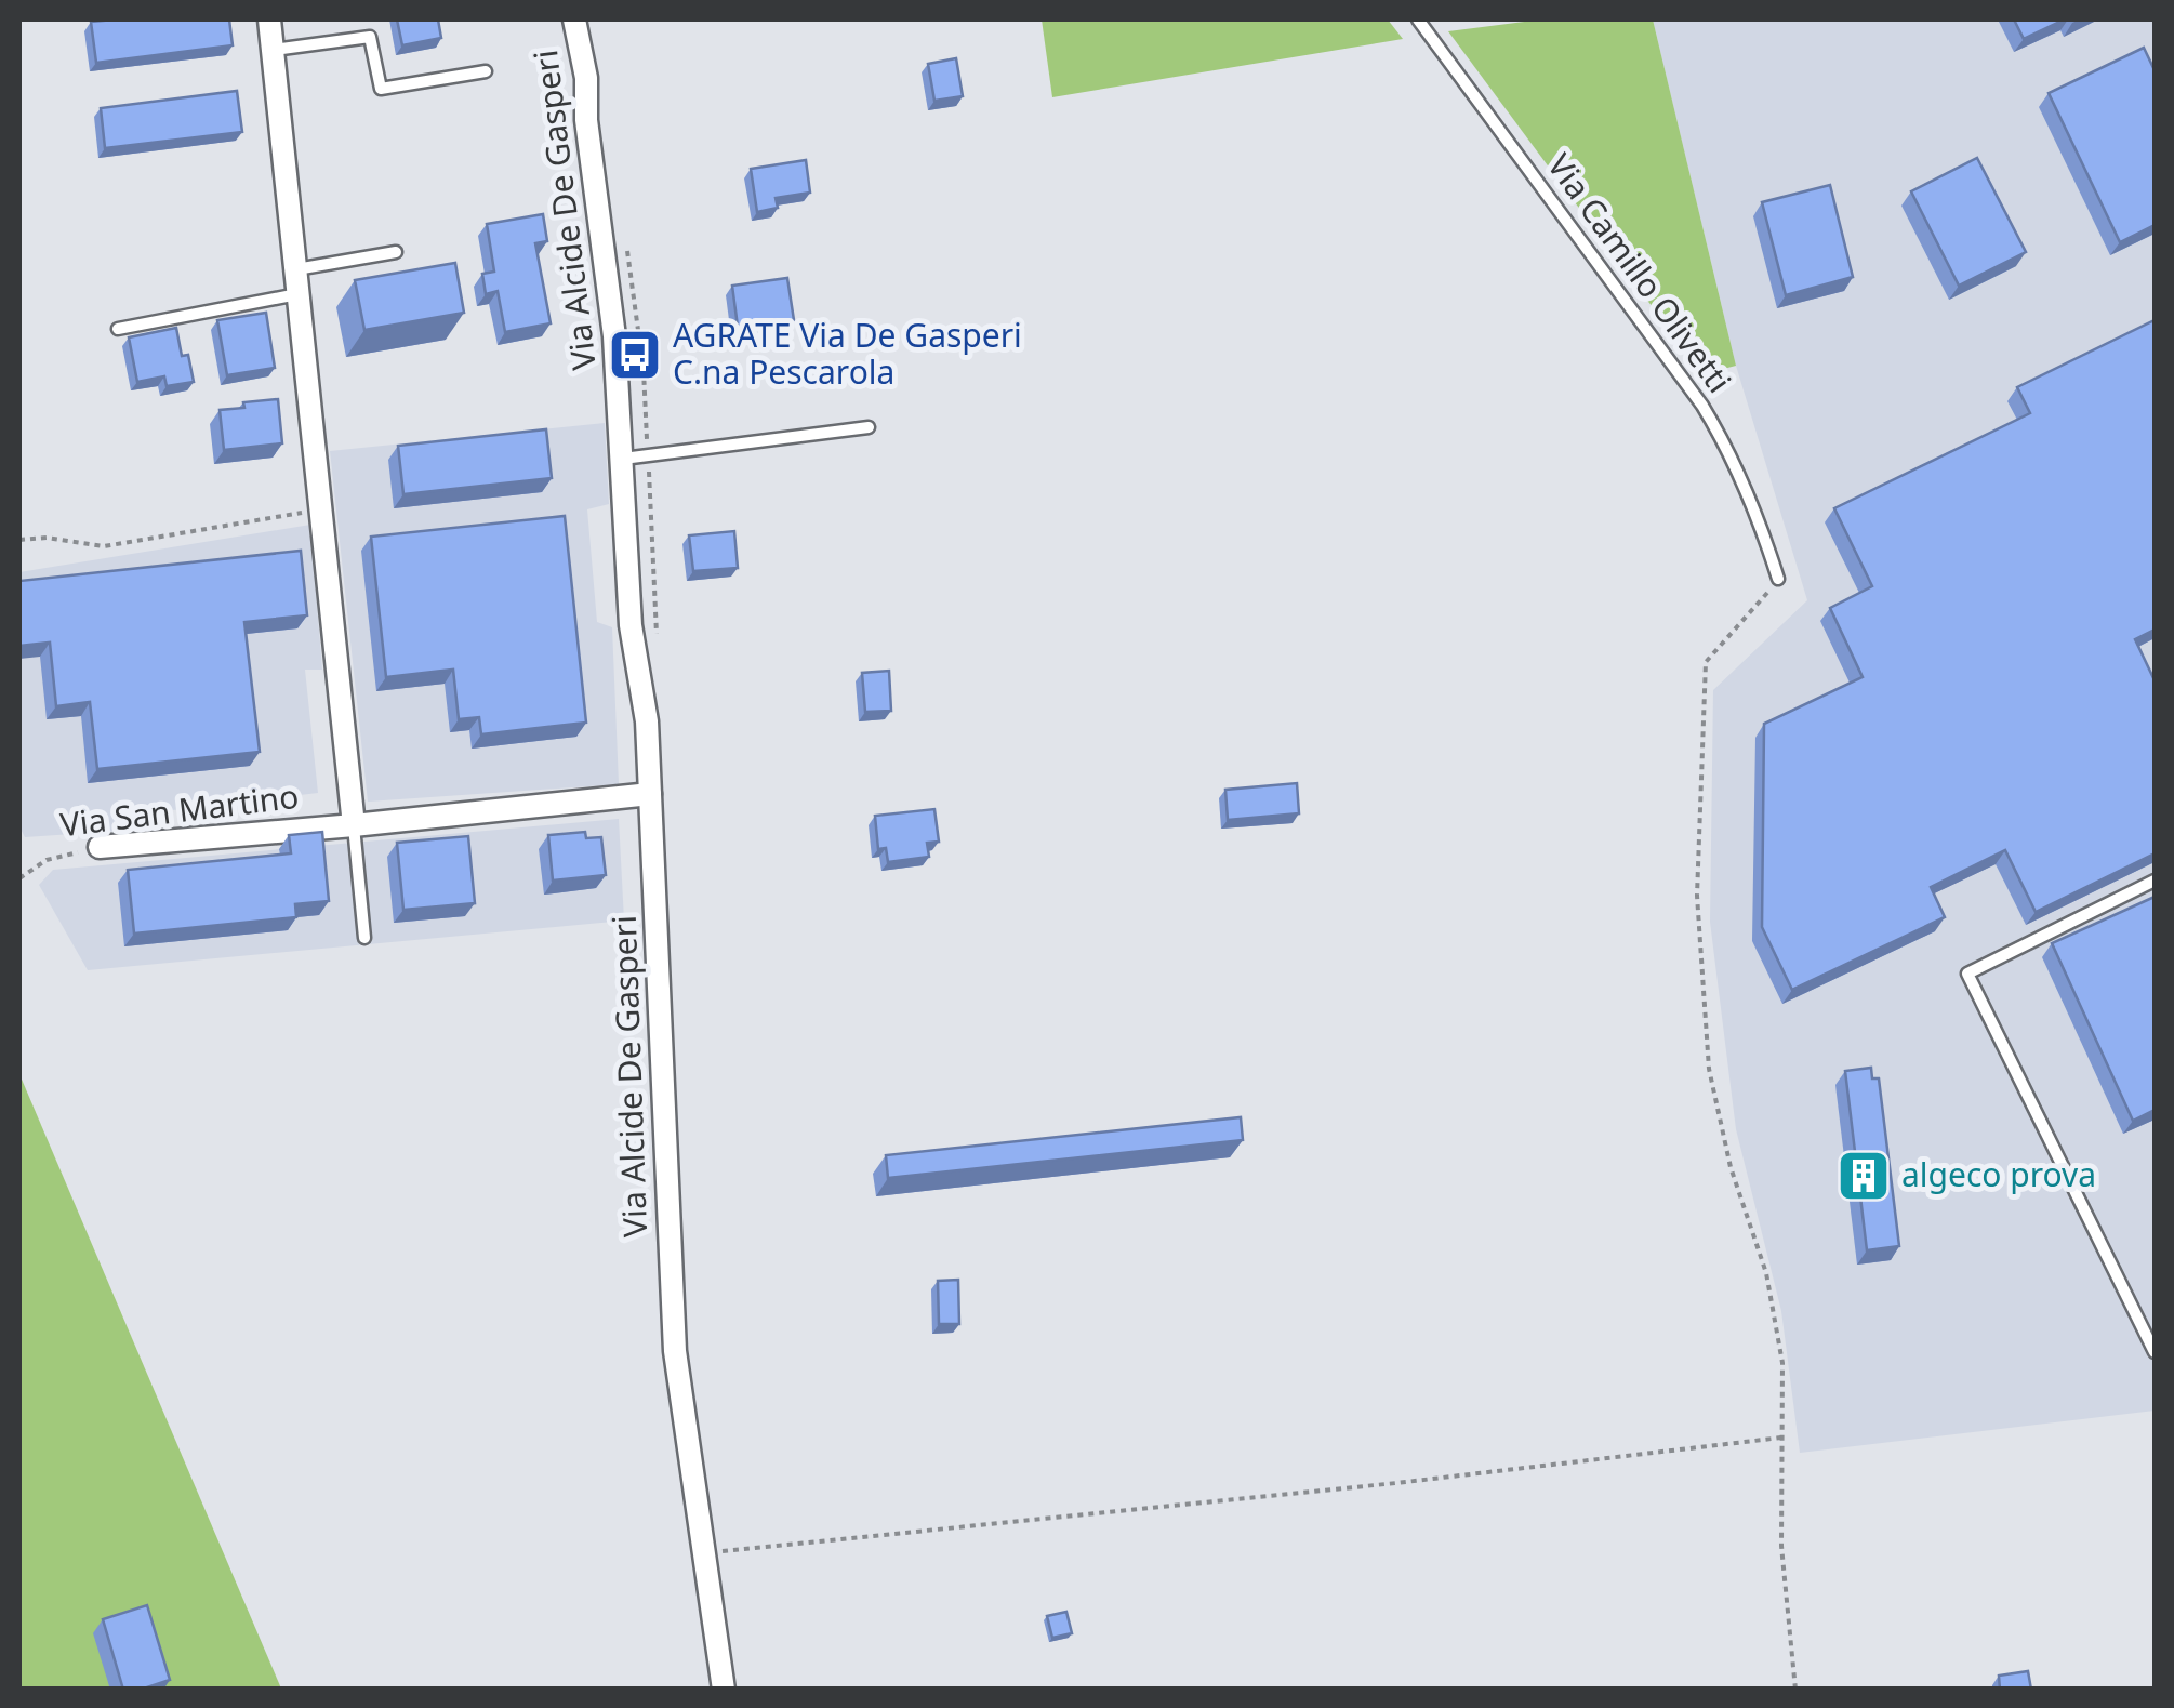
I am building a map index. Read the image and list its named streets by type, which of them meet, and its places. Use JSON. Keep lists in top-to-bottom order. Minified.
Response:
{"streets":{"street":["Via Alcide De Gasperi","Via San Martino"],"lane":["Via Camillo Olivetti"]},"crossings":[["Via Alcide De Gasperi","Via San Martino"]],"places":{"bus stop":["AGRATE Via De Gasperi C.na Pescarola"],"building":["algeco prova"]}}
